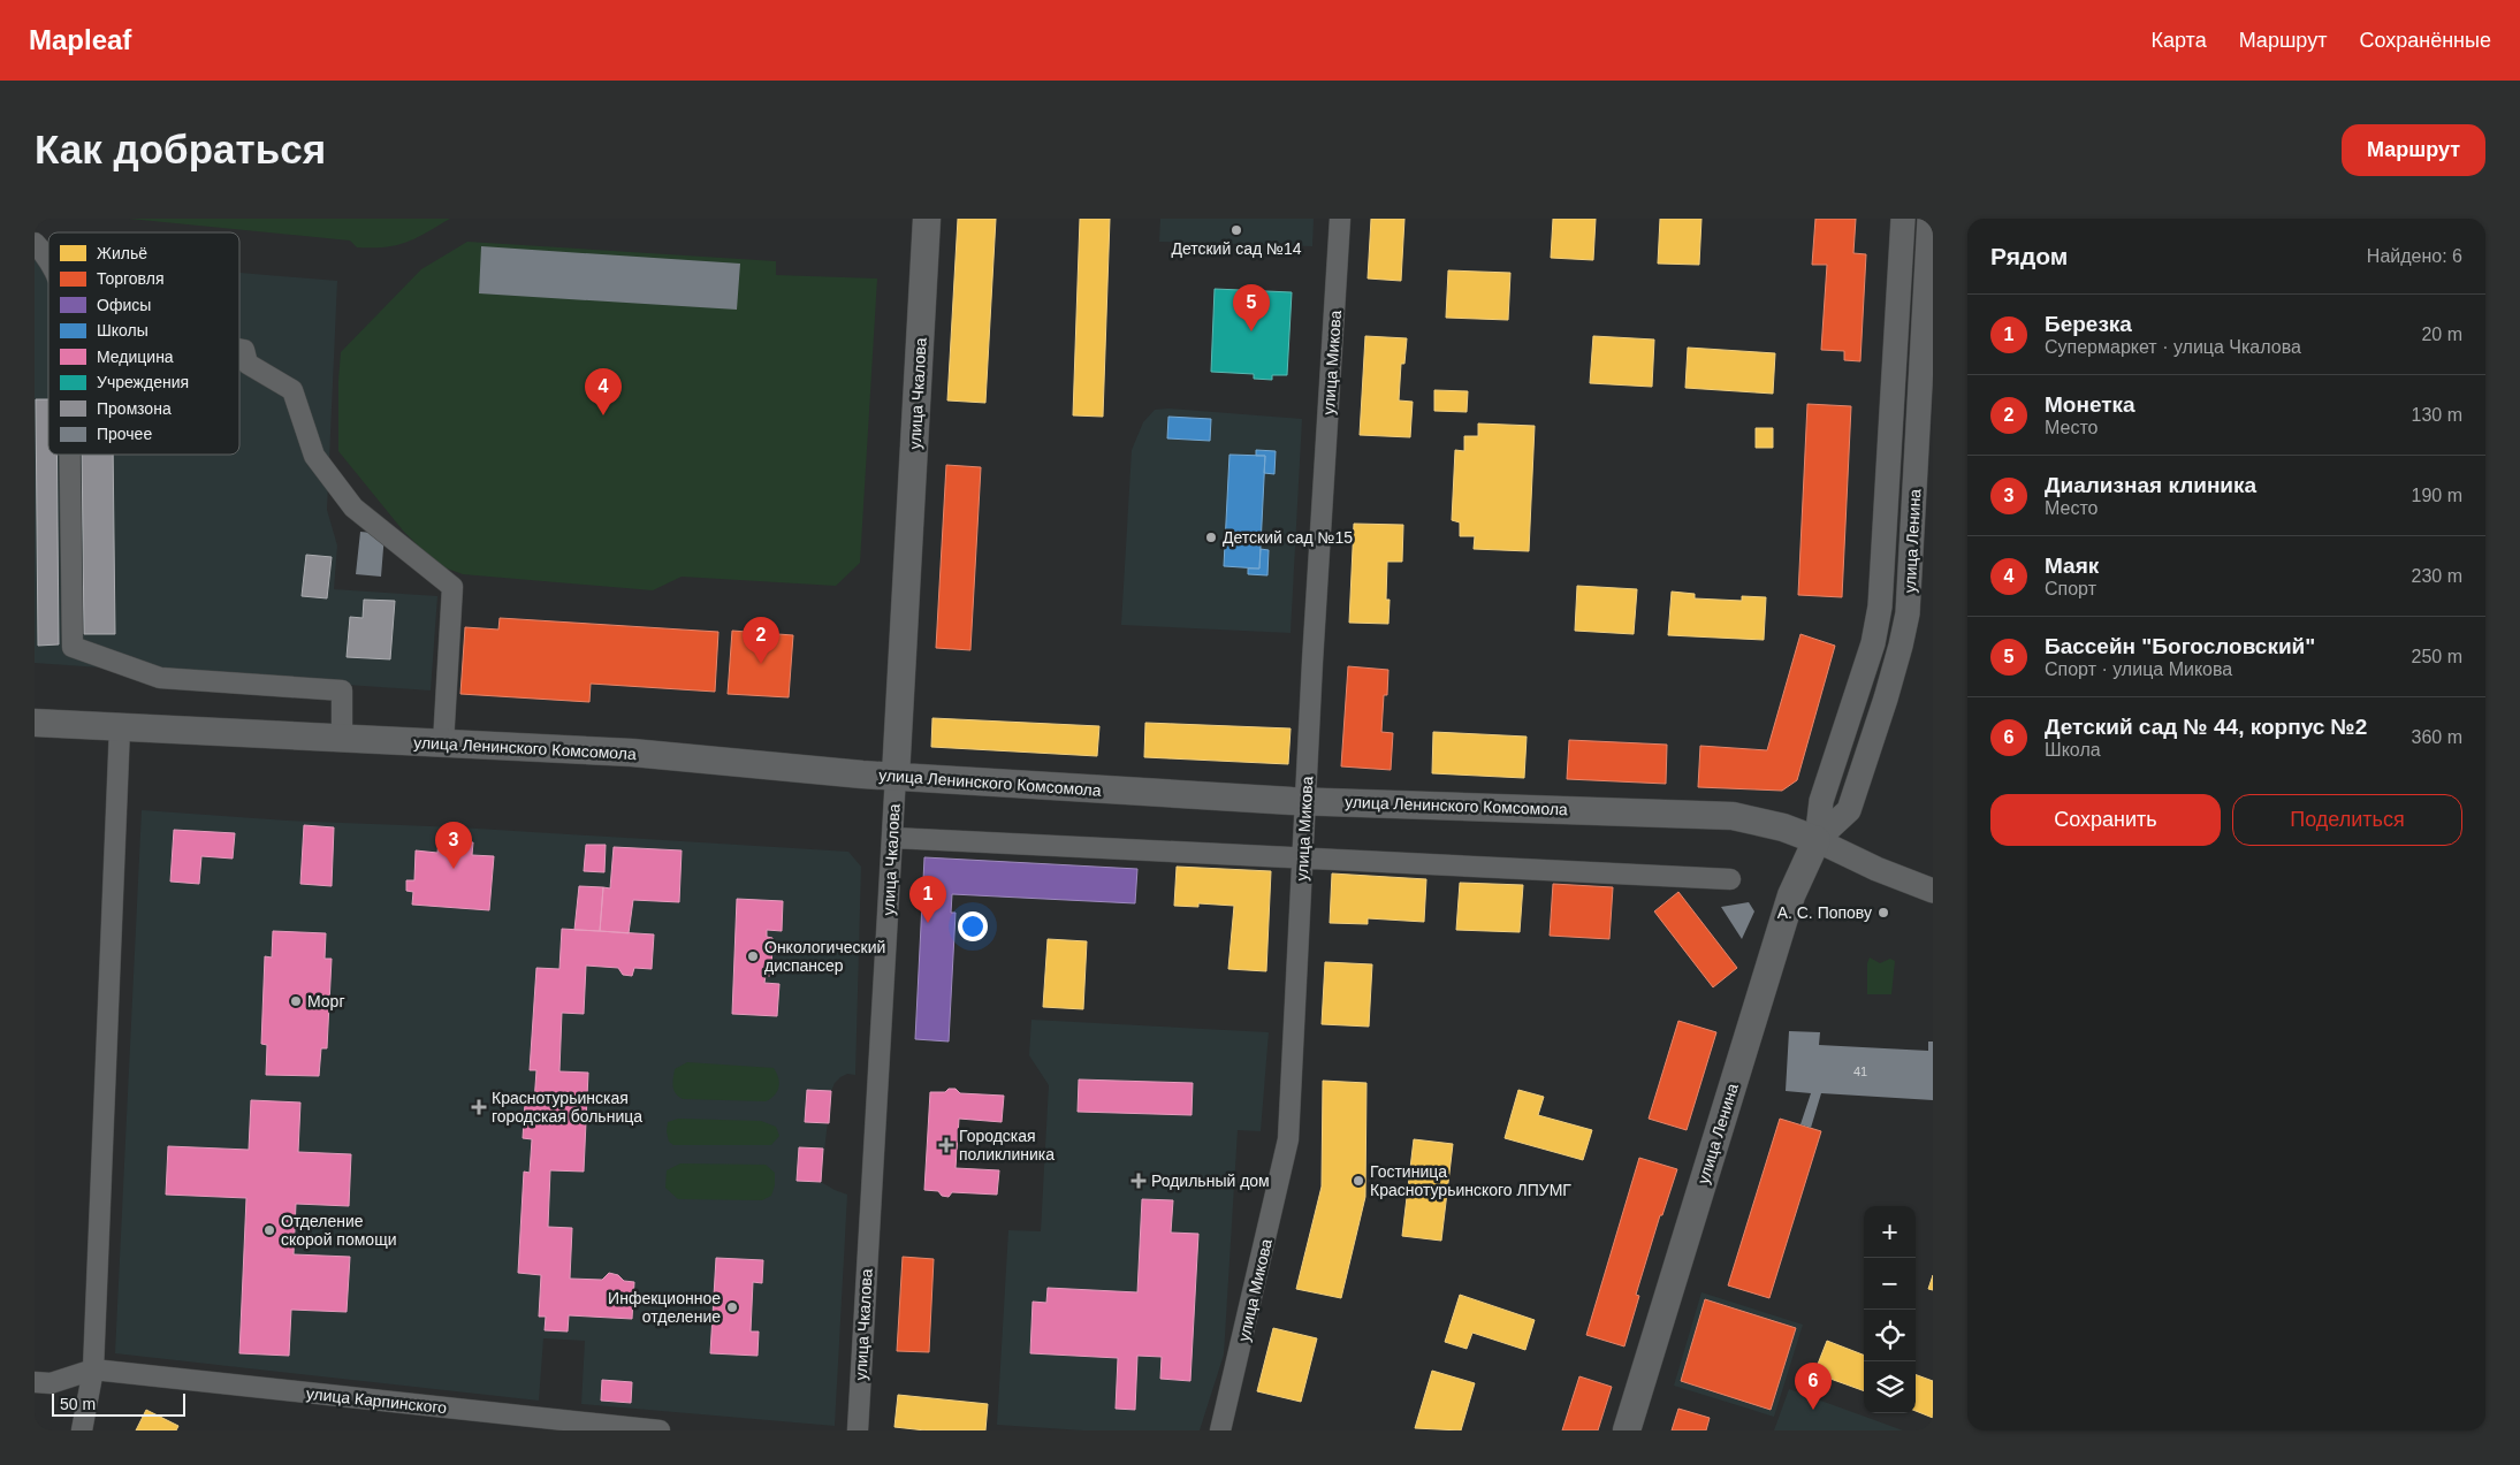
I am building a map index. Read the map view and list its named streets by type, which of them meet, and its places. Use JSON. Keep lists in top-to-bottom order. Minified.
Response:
{"streets":{"main road":["улица Чкалова","улица Ленина","улица Ленинского Комсомола"],"street":["улица Микова","улица Карпинского"]},"crossings":[["улица Микова","улица Ленинского Комсомола"],["улица Чкалова","улица Ленинского Комсомола"],["улица Ленина","улица Ленинского Комсомола"]],"places":{"other":["Детский сад №14","Детский сад №15","А. С. Попову","Онкологический диспансер","Морг","Гостиница Краснотурьинского ЛПУМГ","Отделение скорой помощи","Инфекционное отделение"],"health":["Краснотурьинская городская больница","Городская поликлиника","Родильный дом"]},"house_numbers":["41"],"legend":["Жильё","Торговля","Офисы","Школы","Медицина","Учреждения","Промзона","Прочее"],"scale_bar":"50 m","page":{"header":"Mapleaf","nav":["Карта","Маршрут","Сохранённые"],"buttons":["Маршрут",["Сохранить","Поделиться"]],"title":"Как добраться","heading":["Рядом","Найдено: 6"],"pins":["5","4","2","3","1","6"],"list":[{"mark":"1","name":"Березка","note":"Супермаркет · улица Чкалова","value":"20 m"},{"mark":"2","name":"Монетка","note":"Место","value":"130 m"},{"mark":"3","name":"Диализная клиника","note":"Место","value":"190 m"},{"mark":"4","name":"Маяк","note":"Спорт","value":"230 m"},{"mark":"5","name":"Бассейн \"Богословский\"","note":"Спорт · улица Микова","value":"250 m"},{"mark":"6","name":"Детский сад № 44, корпус №2","note":"Школа","value":"360 m"}],"map_buttons":["+","−"],"scale":"50 m"}}
